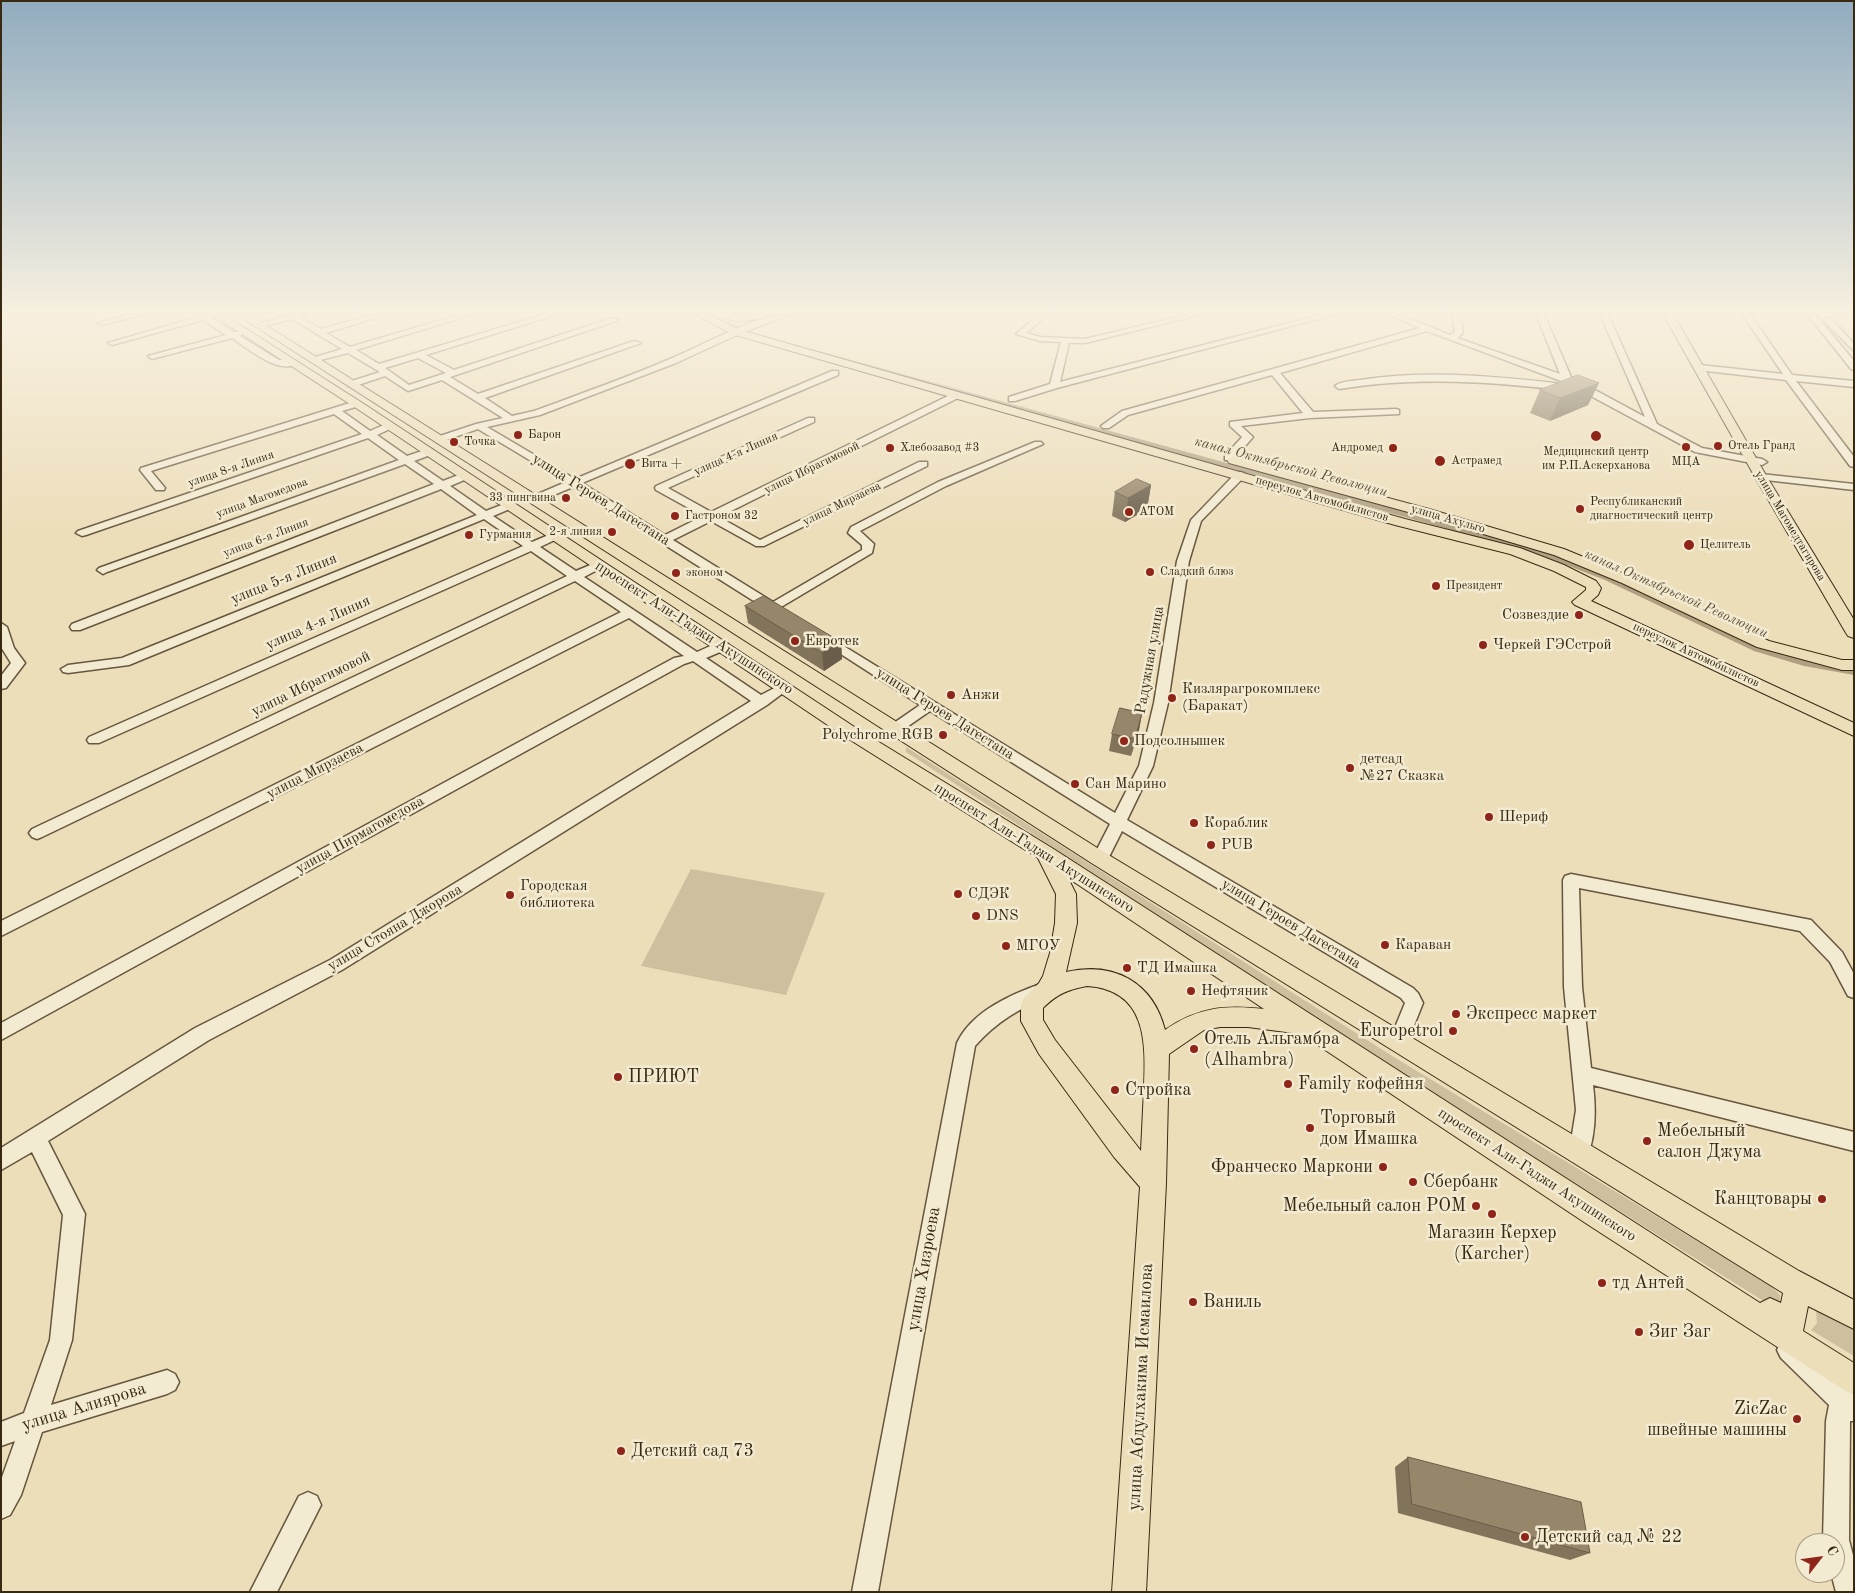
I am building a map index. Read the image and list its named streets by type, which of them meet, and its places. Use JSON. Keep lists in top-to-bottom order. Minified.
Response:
{"streets":{"main road":["переулок Автомобилистов","улица Ахульго","улица Магомедтагирова","проспект Али-Гаджи Акушинского","улица Абдулхакима Исмаилова"],"street":["улица 4-я Линия","улица Ибрагимовой","улица 8-я Линия","улица Магомедова","улица Героев Дагестана","улица Мирзаева","улица 6-я Линия","улица 5-я Линия","Радужная улица","улица Пирмагомедова","улица Стояна Джорова","улица Хизроева","улица Алиярова"]},"crossings":[["улица 4-я Линия","улица Ибрагимовой"],["улица 4-я Линия","улица Мирзаева"],["улица 4-я Линия","проспект Али-Гаджи Акушинского"],["улица Ибрагимовой","переулок Автомобилистов"],["улица Ибрагимовой","улица Героев Дагестана"],["улица Ибрагимовой","улица Мирзаева"],["улица Ибрагимовой","проспект Али-Гаджи Акушинского"],["улица 8-я Линия","проспект Али-Гаджи Акушинского"],["улица Магомедова","проспект Али-Гаджи Акушинского"],["переулок Автомобилистов","Радужная улица"],["улица Героев Дагестана","проспект Али-Гаджи Акушинского"],["улица Героев Дагестана","Радужная улица"],["улица 6-я Линия","проспект Али-Гаджи Акушинского"],["улица 5-я Линия","проспект Али-Гаджи Акушинского"],["проспект Али-Гаджи Акушинского","Радужная улица"],["проспект Али-Гаджи Акушинского","улица Пирмагомедова"],["проспект Али-Гаджи Акушинского","улица Стояна Джорова"],["улица Хизроева","улица Абдулхакима Исмаилова"]],"water":["канал Октябрьской Революции"],"places":["Барон","Медицинский центр им Р.П.Аскерханова","Точка","Отель Гранд","МЦА","Хлебозавод #3","Андромед","Астрамед","Вита +","33 пингвина","Республиканский диагностический центр","АТОМ","Гастроном 32","2-я линия","Гурмания","Целитель","Сладкий блюз","эконом","Президент","Созвездие","Евротек","Черкей ГЭСстрой","Анжи","Кизлярагрокомплекс (Баракат)","Polychrome RGB","Подсолнышек","детсад №27 Сказка","Сан Марино","Шериф","Кораблик","PUB","СДЭК","Городская библиотека","DNS","Караван","МГОУ","ТД Имашка","Нефтяник","Экспресс маркет","Europetrol","Отель Альгамбра (Alhambra)","ПРИЮТ","Family кофейня","Стройка","Торговый дом Имашка","Мебельный салон Джума","Франческо Маркони","Сбербанк","Канцтовары","Мебельный салон РОМ","Магазин Керхер (Karcher)","тд Антей","Ваниль","Зиг Заг","ZicZac швейные машины","Детский сад 73","Детский сад № 22"],"north":"top right"}
